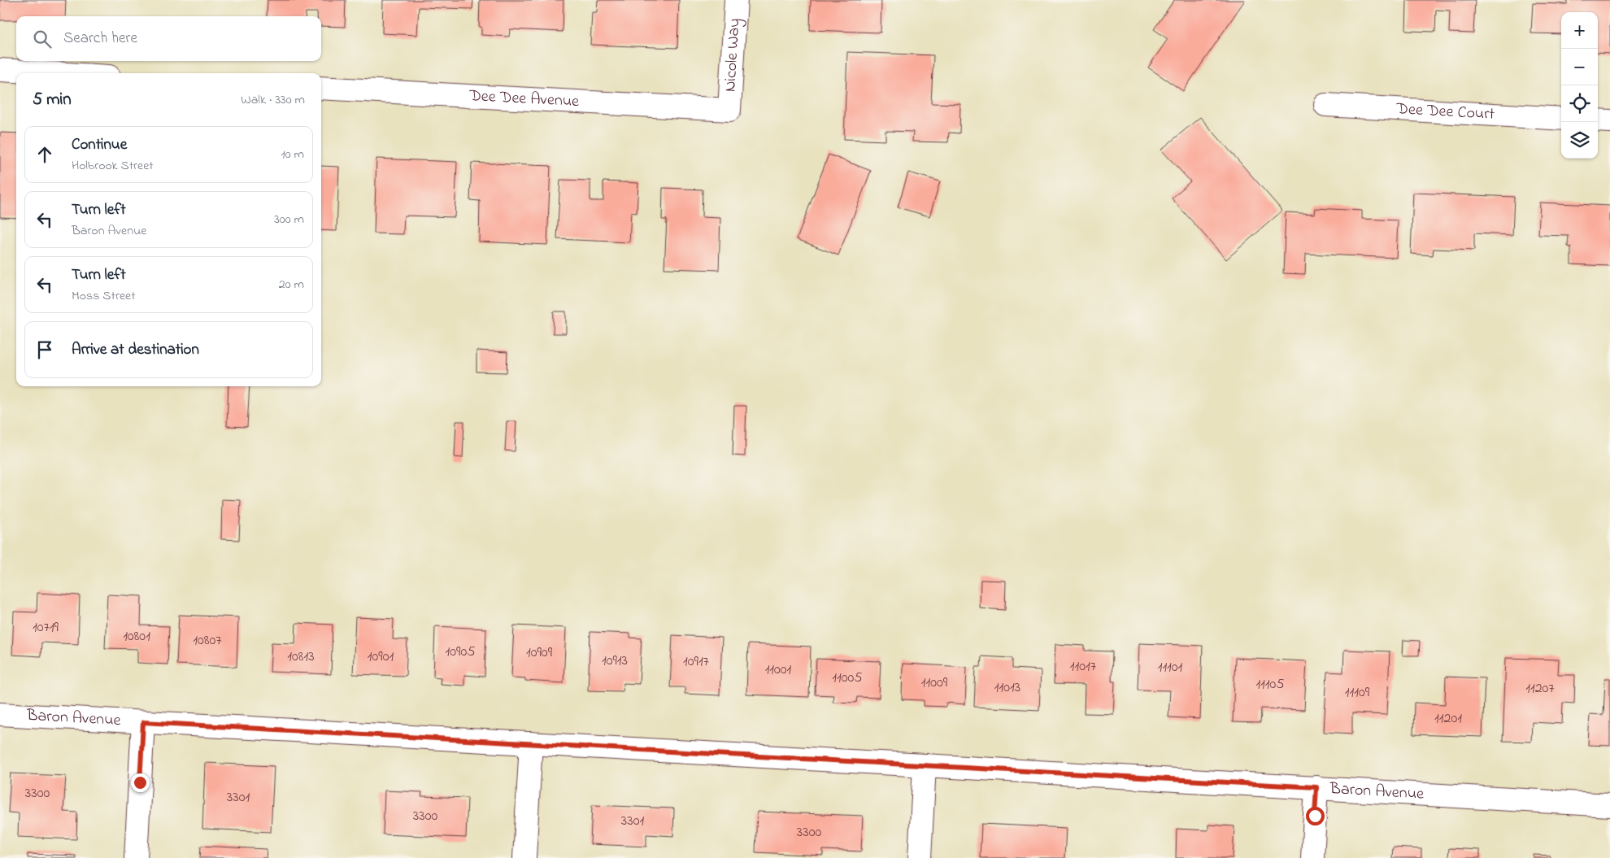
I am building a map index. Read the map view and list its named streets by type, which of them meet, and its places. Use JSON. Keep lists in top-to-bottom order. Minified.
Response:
{"streets":{"street":["Nicole Way","Dee Dee Avenue","Dee Dee Court","Baron Avenue"]},"crossings":[["Nicole Way","Dee Dee Avenue"]],"house_numbers":["10719","10801","10807","10905","10909","10813","10901","10913","10917","11017","11101","11001","11005","11009","11105","11013","11207","11109","11201","3300","3301","3300","3301","3300"],"page":{"map_buttons":["+","−"],"search":"Search here","heading":["5 min","Walk · 330 m"],"list":[["Continue","Holbrook Street","10 m"],["Turn left","Baron Avenue","300 m"],["Turn left","Moss Street","20 m"],"Arrive at destination"]}}
